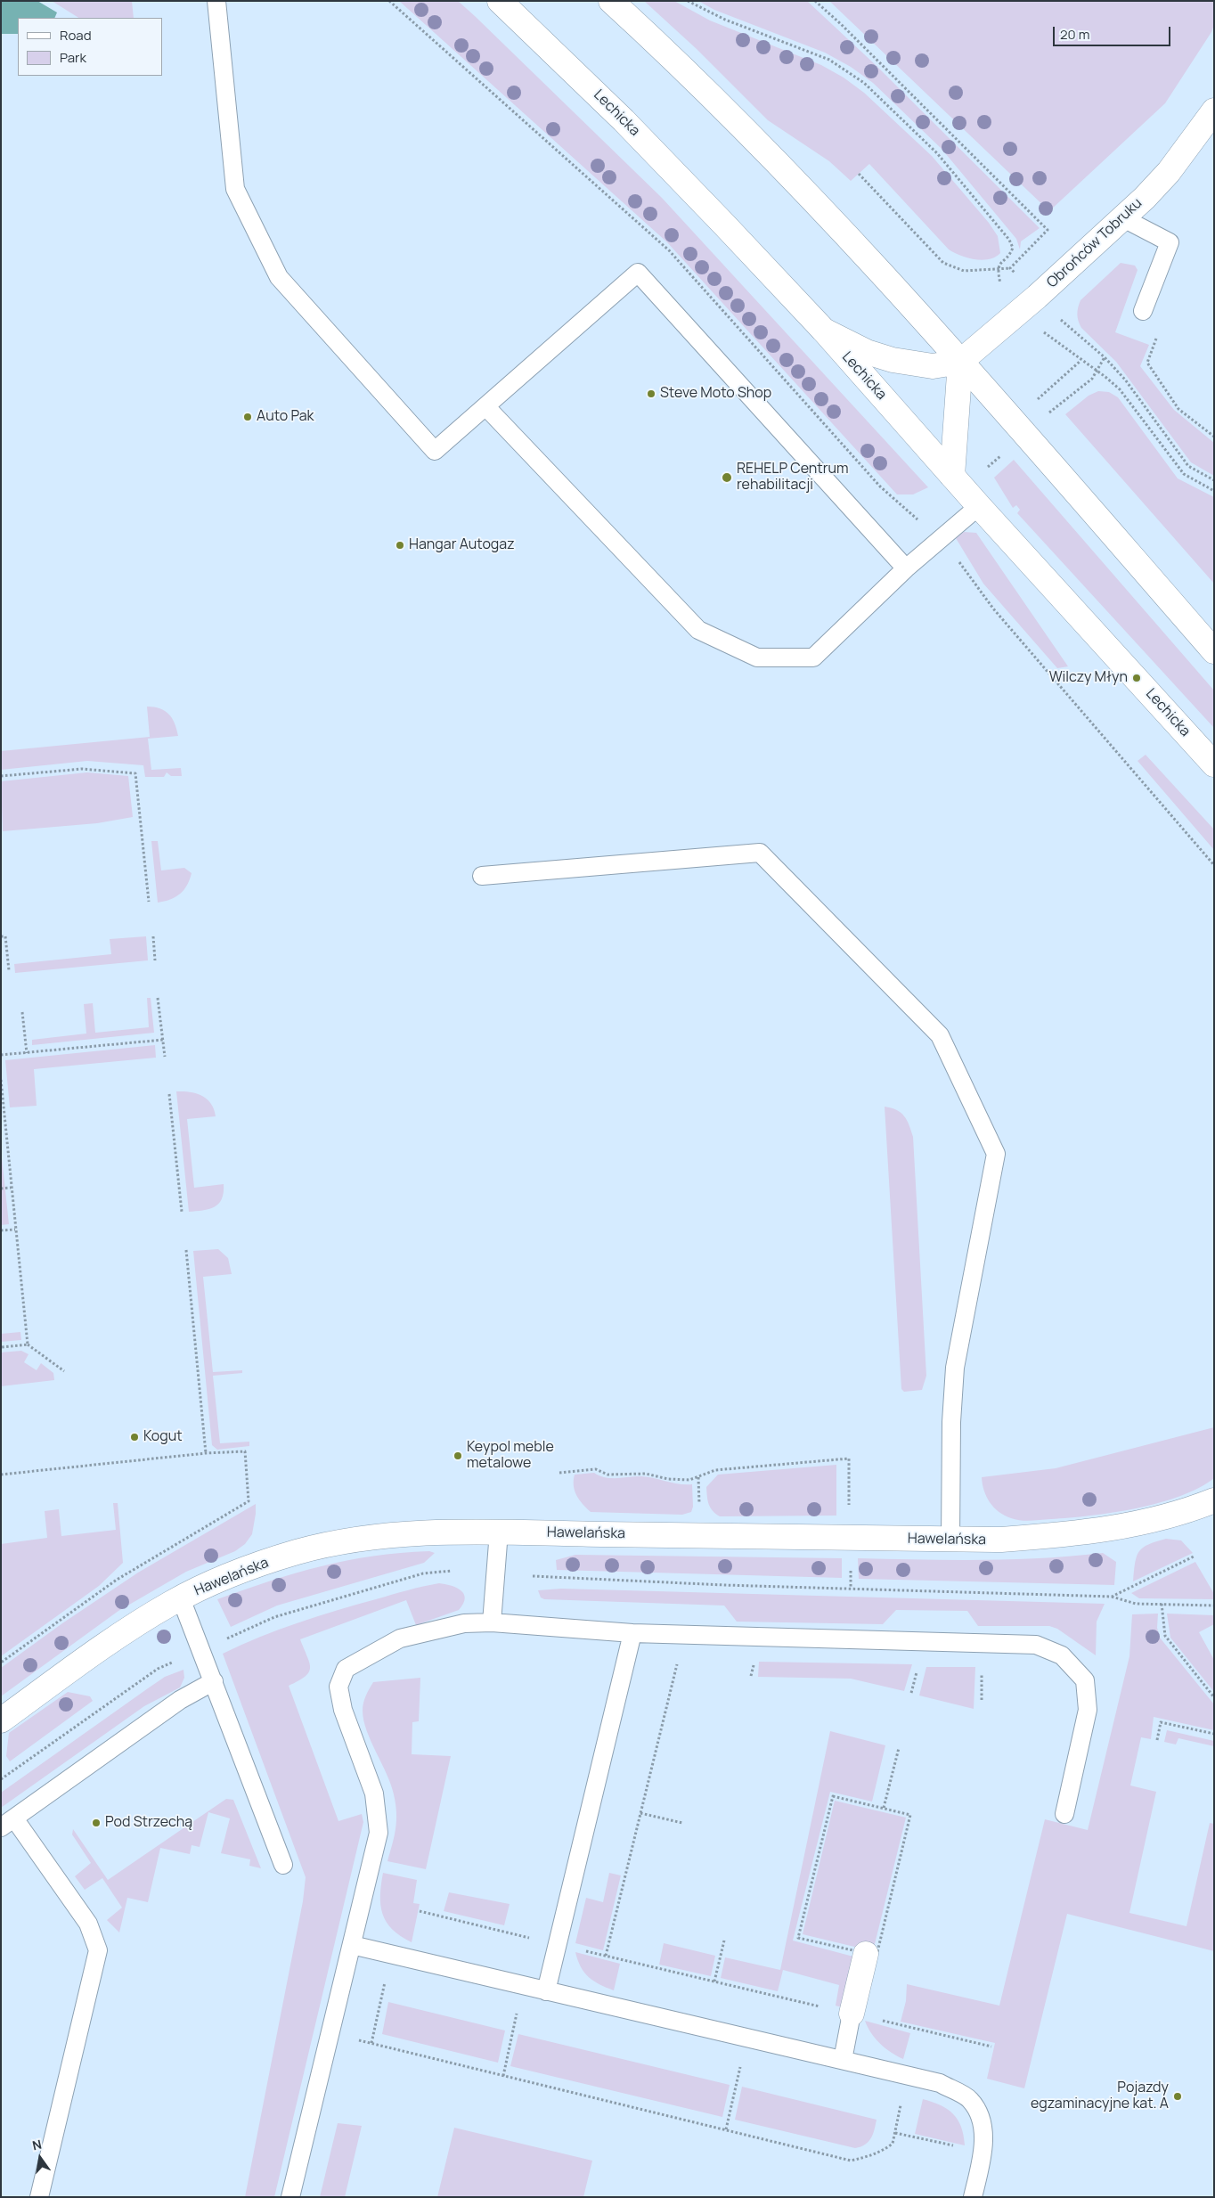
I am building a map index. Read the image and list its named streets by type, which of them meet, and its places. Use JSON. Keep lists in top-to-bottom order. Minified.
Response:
{"streets":{"street":["Lechicka","Obrońców Tobruku","Hawelańska"]},"places":["Steve Moto Shop","Auto Pak","REHELP Centrum rehabilitacji","Hangar Autogaz","Wilczy Młyn","Kogut","Keypol meble metalowe","Pod Strzechą","Pojazdy egzaminacyjne kat. A"],"legend":["Road","Park"],"scale_bar":"20 m","north":"top"}
